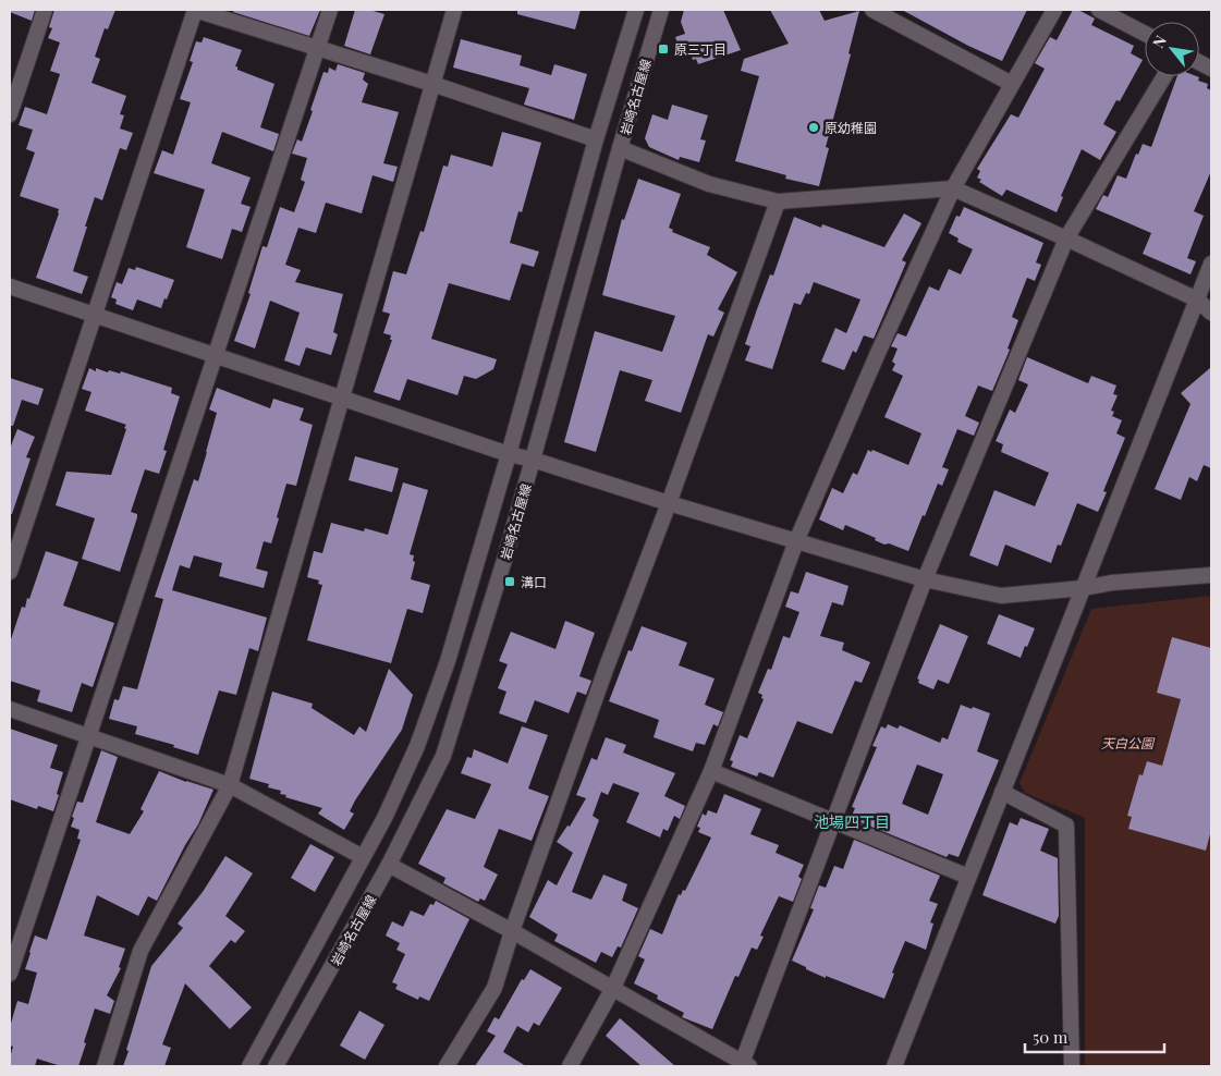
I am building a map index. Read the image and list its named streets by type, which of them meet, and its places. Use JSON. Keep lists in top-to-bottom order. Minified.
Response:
{"streets":{"street":["岩崎名古屋線"]},"districts":["池場四丁目"],"parks":["天白公園"],"places":{"transit":["原三丁目","溝口"],"other":["原幼稚園"]},"scale_bar":"50 m","north":"top left"}
